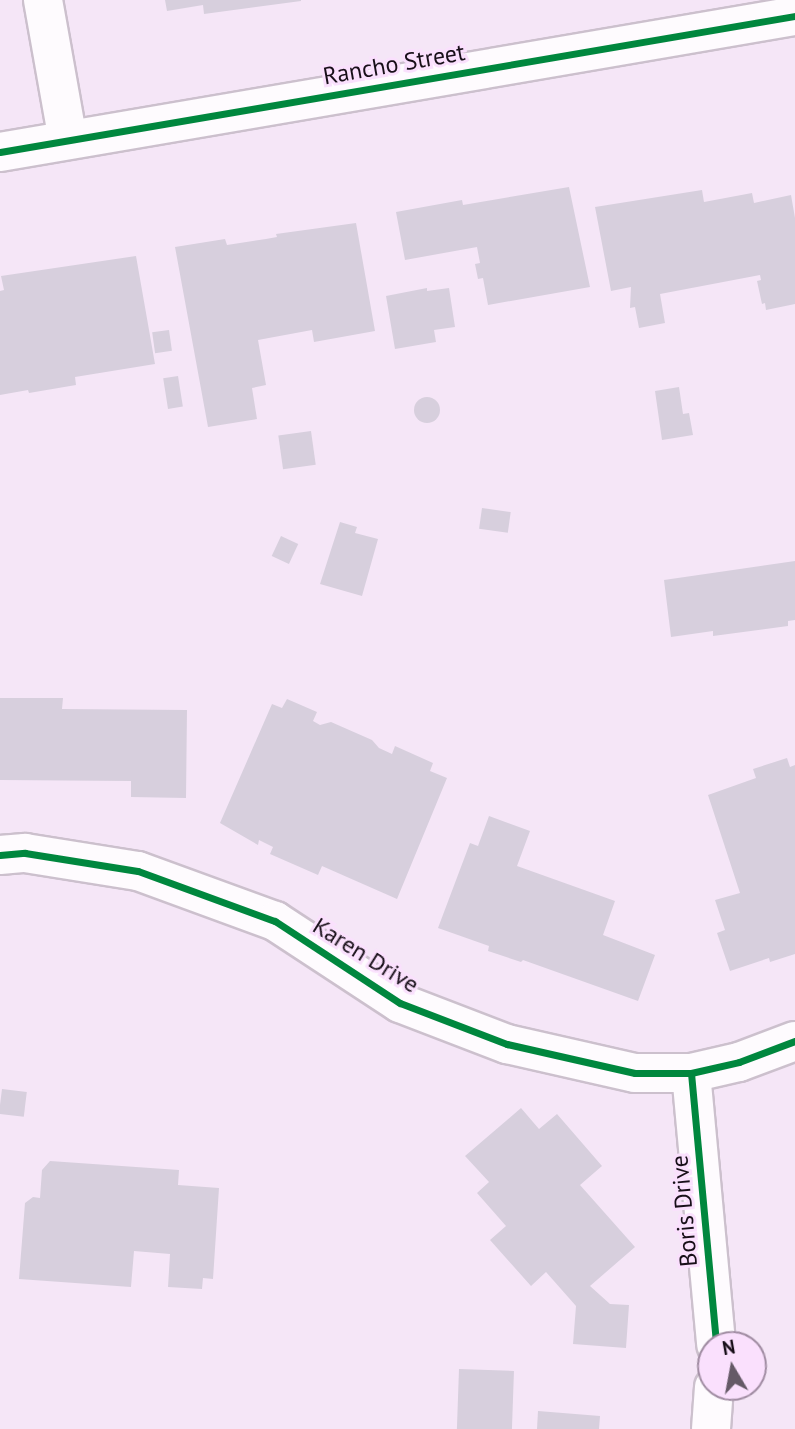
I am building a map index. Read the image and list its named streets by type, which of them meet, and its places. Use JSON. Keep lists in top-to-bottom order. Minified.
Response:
{"streets":{"street":["Rancho Street","Karen Drive","Boris Drive"]},"crossings":[["Karen Drive","Boris Drive"]],"north":"top"}
